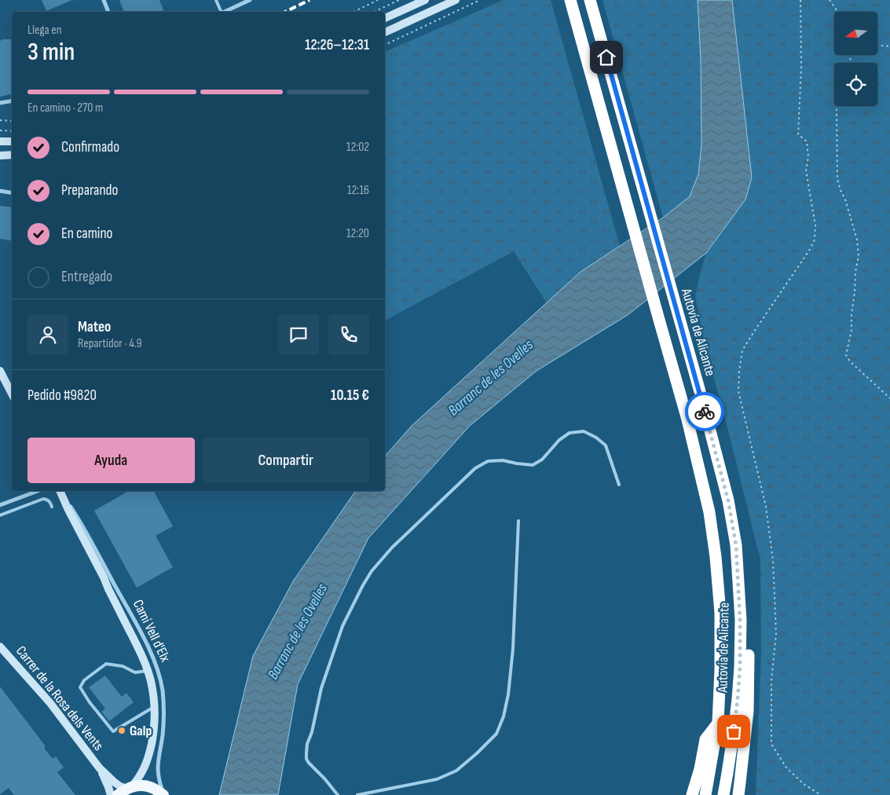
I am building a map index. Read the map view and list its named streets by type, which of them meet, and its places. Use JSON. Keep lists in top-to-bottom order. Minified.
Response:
{"streets":{"highway":["Autovía de Alicante"],"main road":["Camí Vell d'Elx","Carrer de la Rosa dels Vents"]},"crossings":[["Camí Vell d'Elx","Carrer de la Rosa dels Vents"]],"water":["Barranc de les Ovelles"],"places":["Galp"],"north":"left","page":{"heading":["3 min","Llega en","12:26–12:31"],"panel":["Mateo","Repartidor · 4.9","Pedido #9820","10.15 €"],"bar":"En camino · 270 m","list":[["Confirmado","12:02"],["Preparando","12:16"],["En camino","12:20"],"Entregado"],"buttons":["Ayuda","Compartir"]}}
